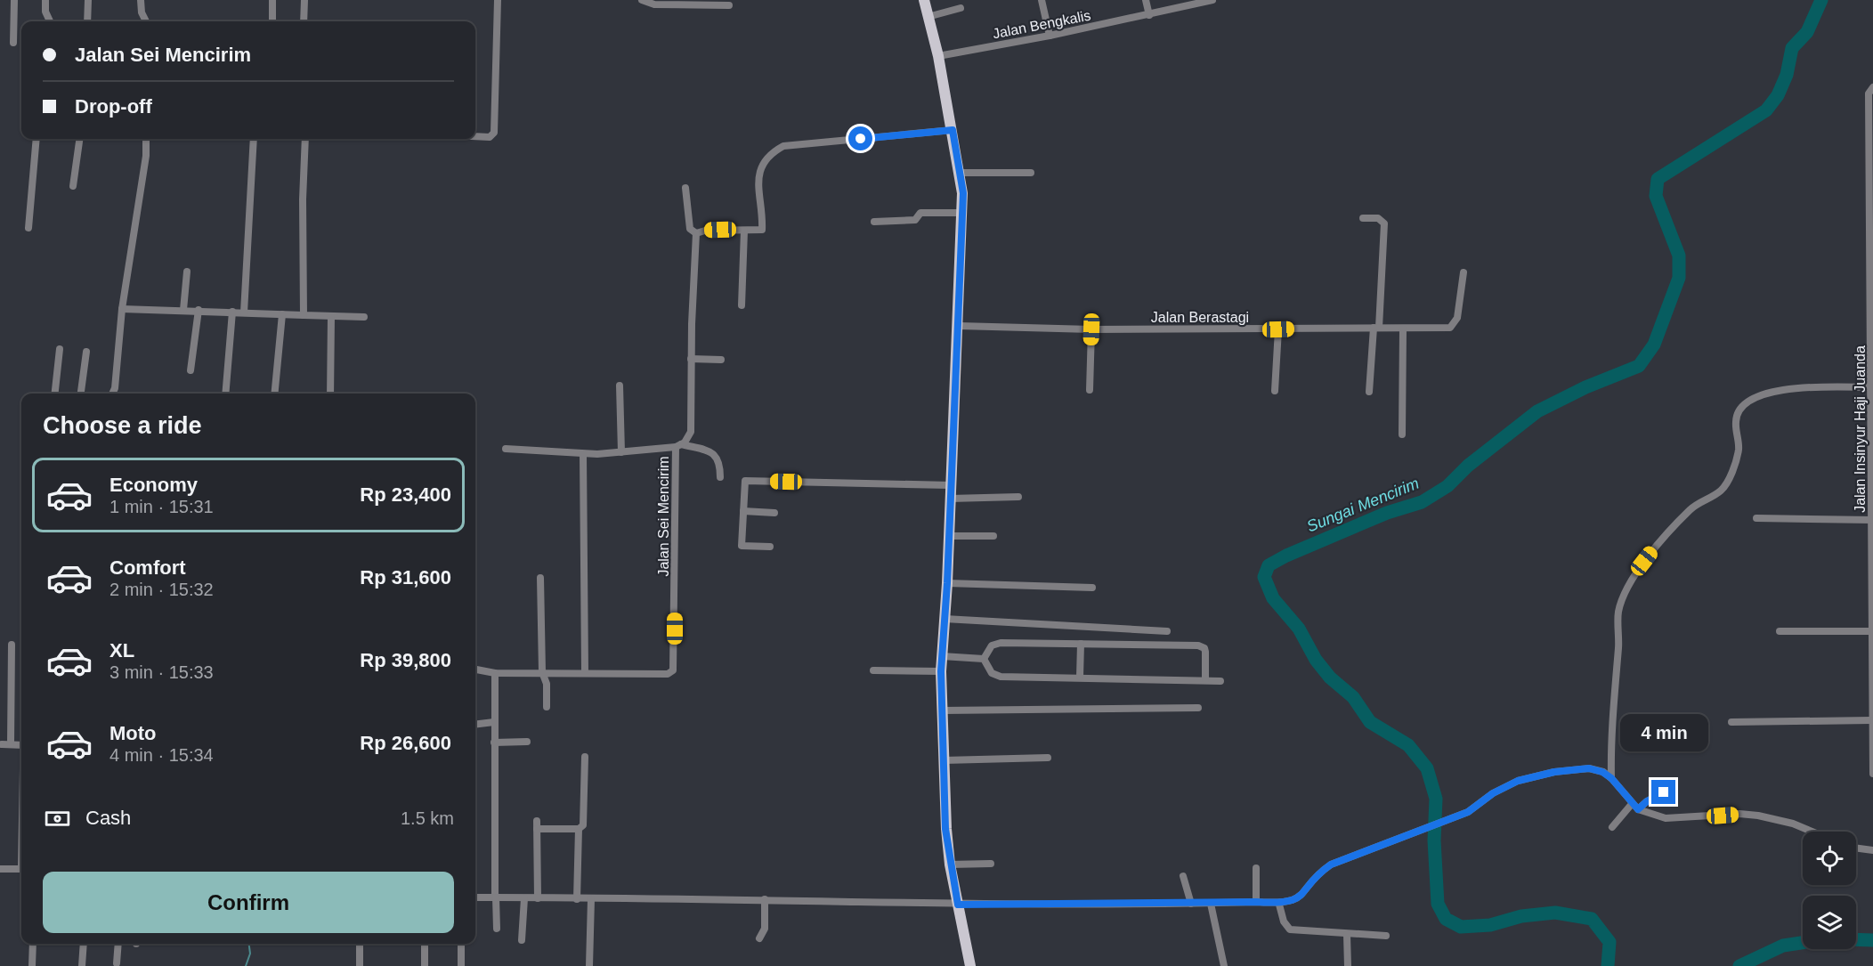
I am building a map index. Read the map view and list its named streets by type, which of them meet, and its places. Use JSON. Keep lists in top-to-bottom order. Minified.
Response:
{"streets":{"street":["Jalan Bengkalis","Jalan Berastagi","Jalan Insinyur Haji Juanda","Jalan Sei Mencirim"]},"water":["Sungai Mencirim"],"page":{"banner":["Jalan Sei Mencirim","Drop-off"],"heading":"Choose a ride","list":[{"name":"Economy","note":"1 min · 15:31","value":"Rp 23,400"},{"name":"Comfort","note":"2 min · 15:32","value":"Rp 31,600"},{"name":"XL","note":"3 min · 15:33","value":"Rp 39,800"},{"name":"Moto","note":"4 min · 15:34","value":"Rp 26,600"}],"bubble":"4 min","pay":["Cash","1.5 km"],"buttons":"Confirm"}}
